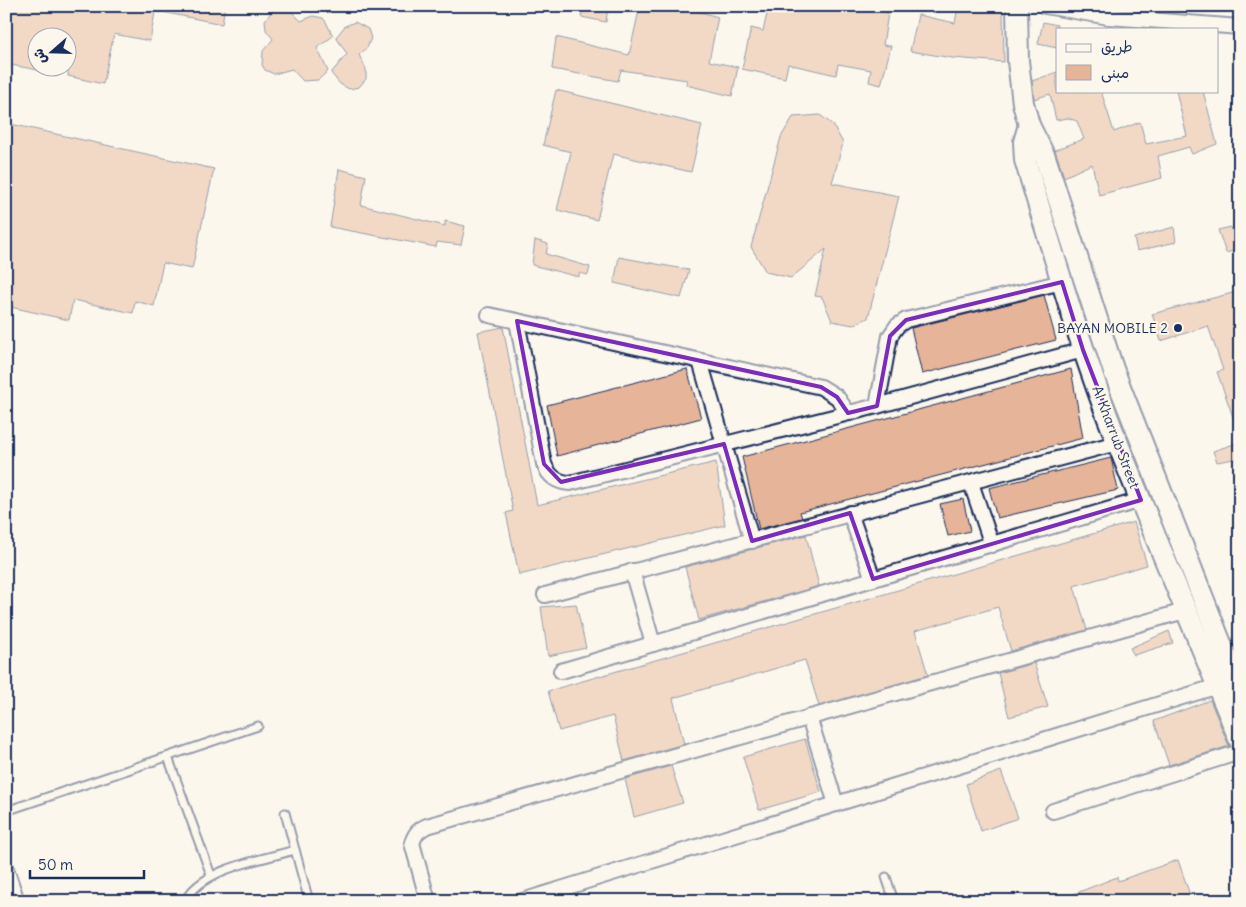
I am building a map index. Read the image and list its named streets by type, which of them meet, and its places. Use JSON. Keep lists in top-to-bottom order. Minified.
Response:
{"streets":{"main road":["Al Kharrub Street"]},"places":["BAYAN MOBILE 2"],"legend":["طريق","مبنى"],"scale_bar":"50 m","north":"left"}
